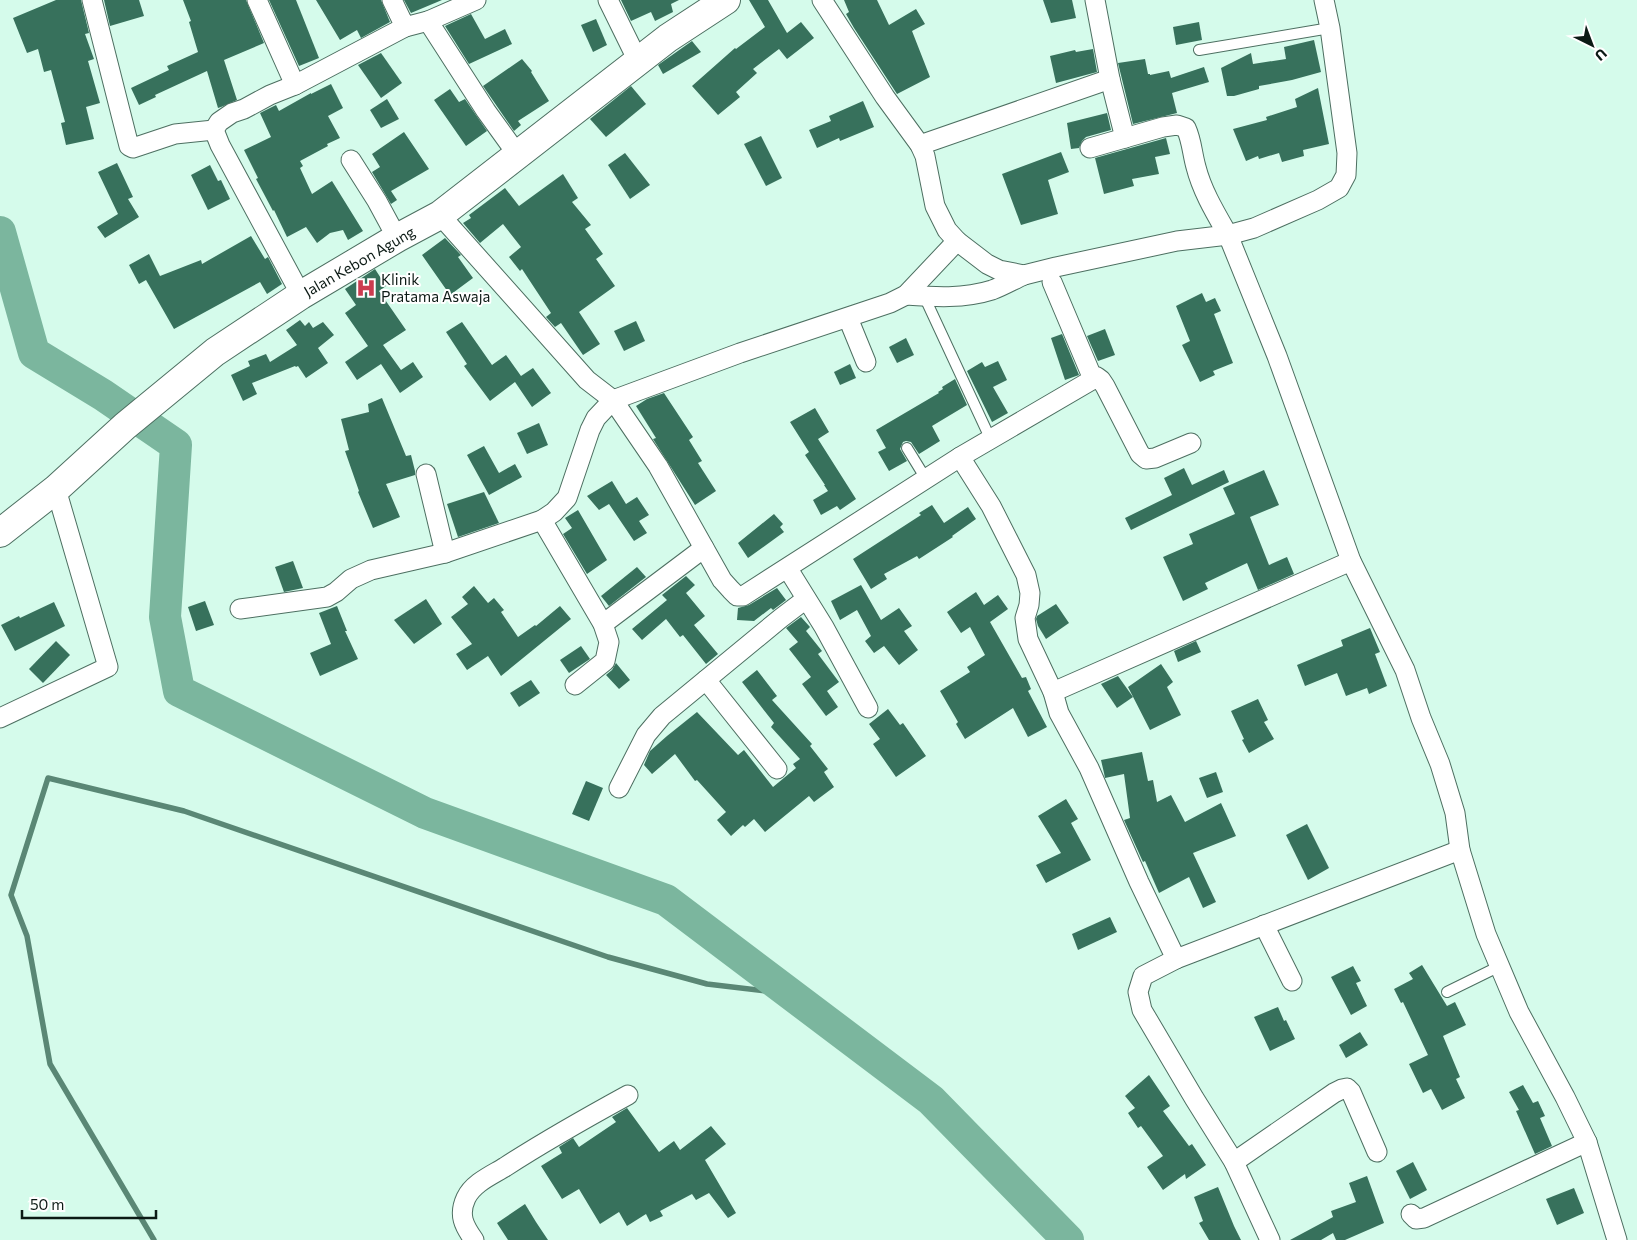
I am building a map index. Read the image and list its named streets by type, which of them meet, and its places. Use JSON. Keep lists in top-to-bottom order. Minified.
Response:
{"streets":{"main road":["Jalan Kebon Agung"]},"places":{"hospital":["Klinik Pratama Aswaja"]},"scale_bar":"50 m","north":"bottom right"}
